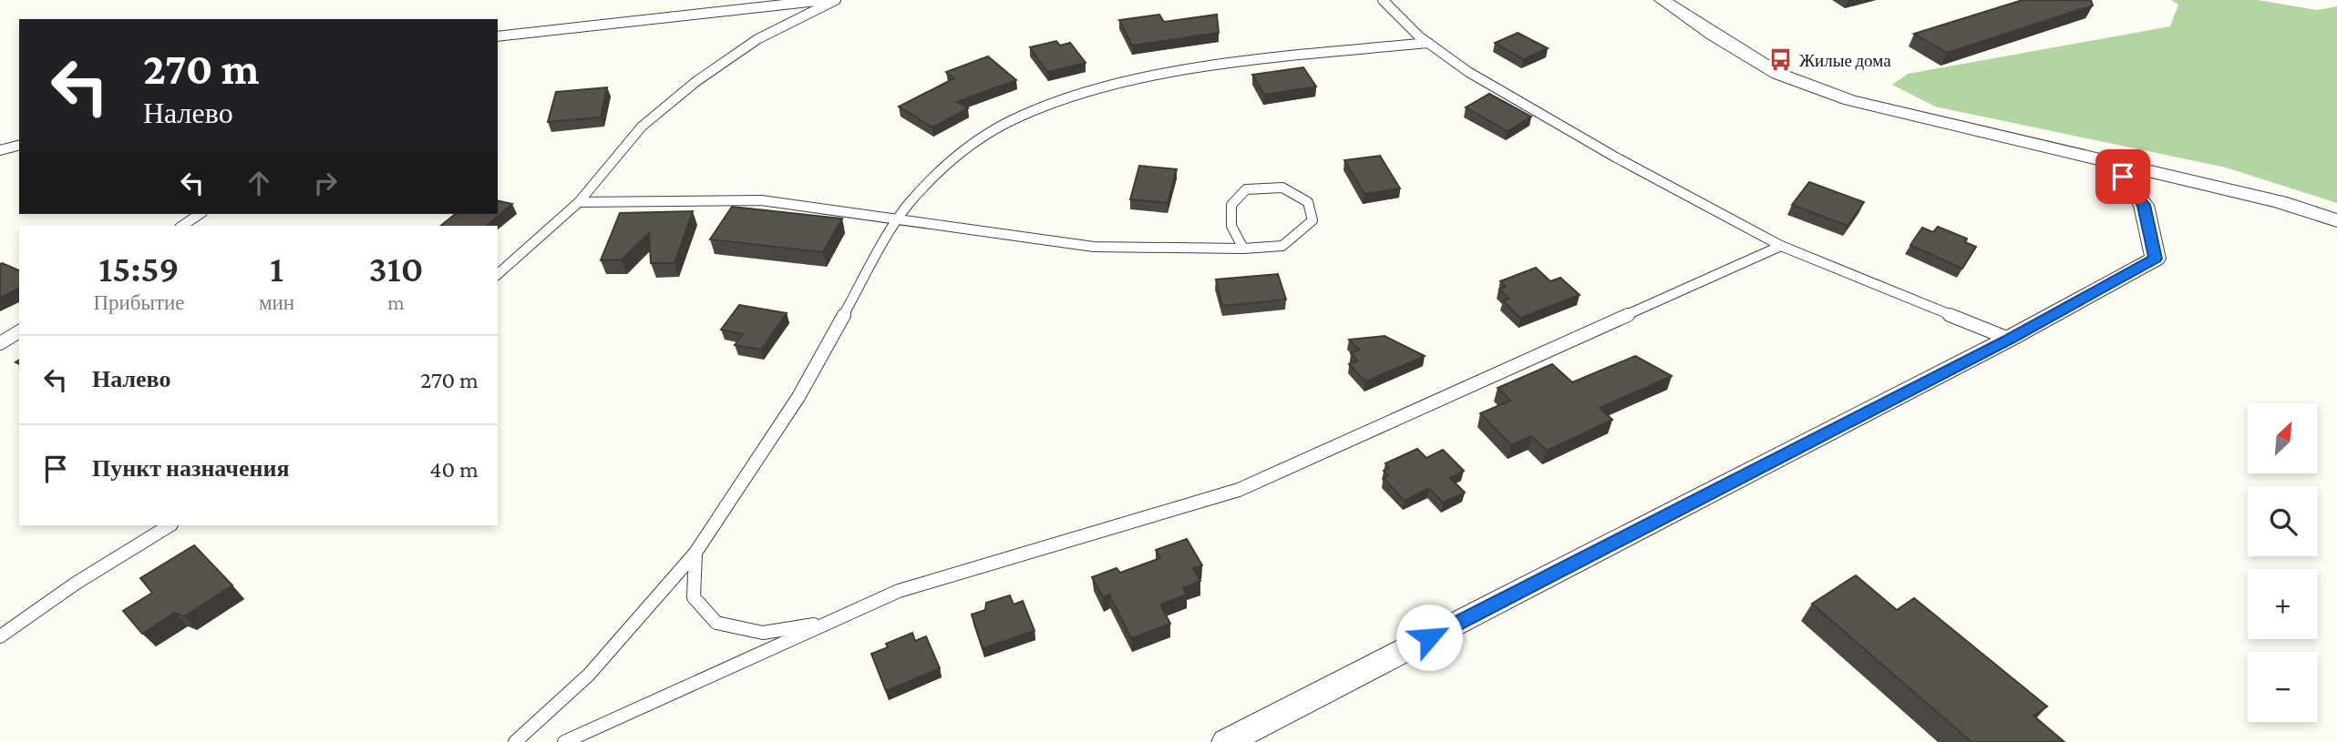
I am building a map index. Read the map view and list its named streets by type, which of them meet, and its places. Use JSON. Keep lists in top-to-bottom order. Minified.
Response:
{"places":{"bus stop":["Жилые дома"]},"north":"top right","page":{"turn":["270 m","Налево"],"eta":["15:59","Прибытие","1","мин","310","m"],"list":[{"name":"Налево","value":"270 m"},{"name":"Пункт назначения","value":"40 m"}],"map_buttons":["+","−"]}}
